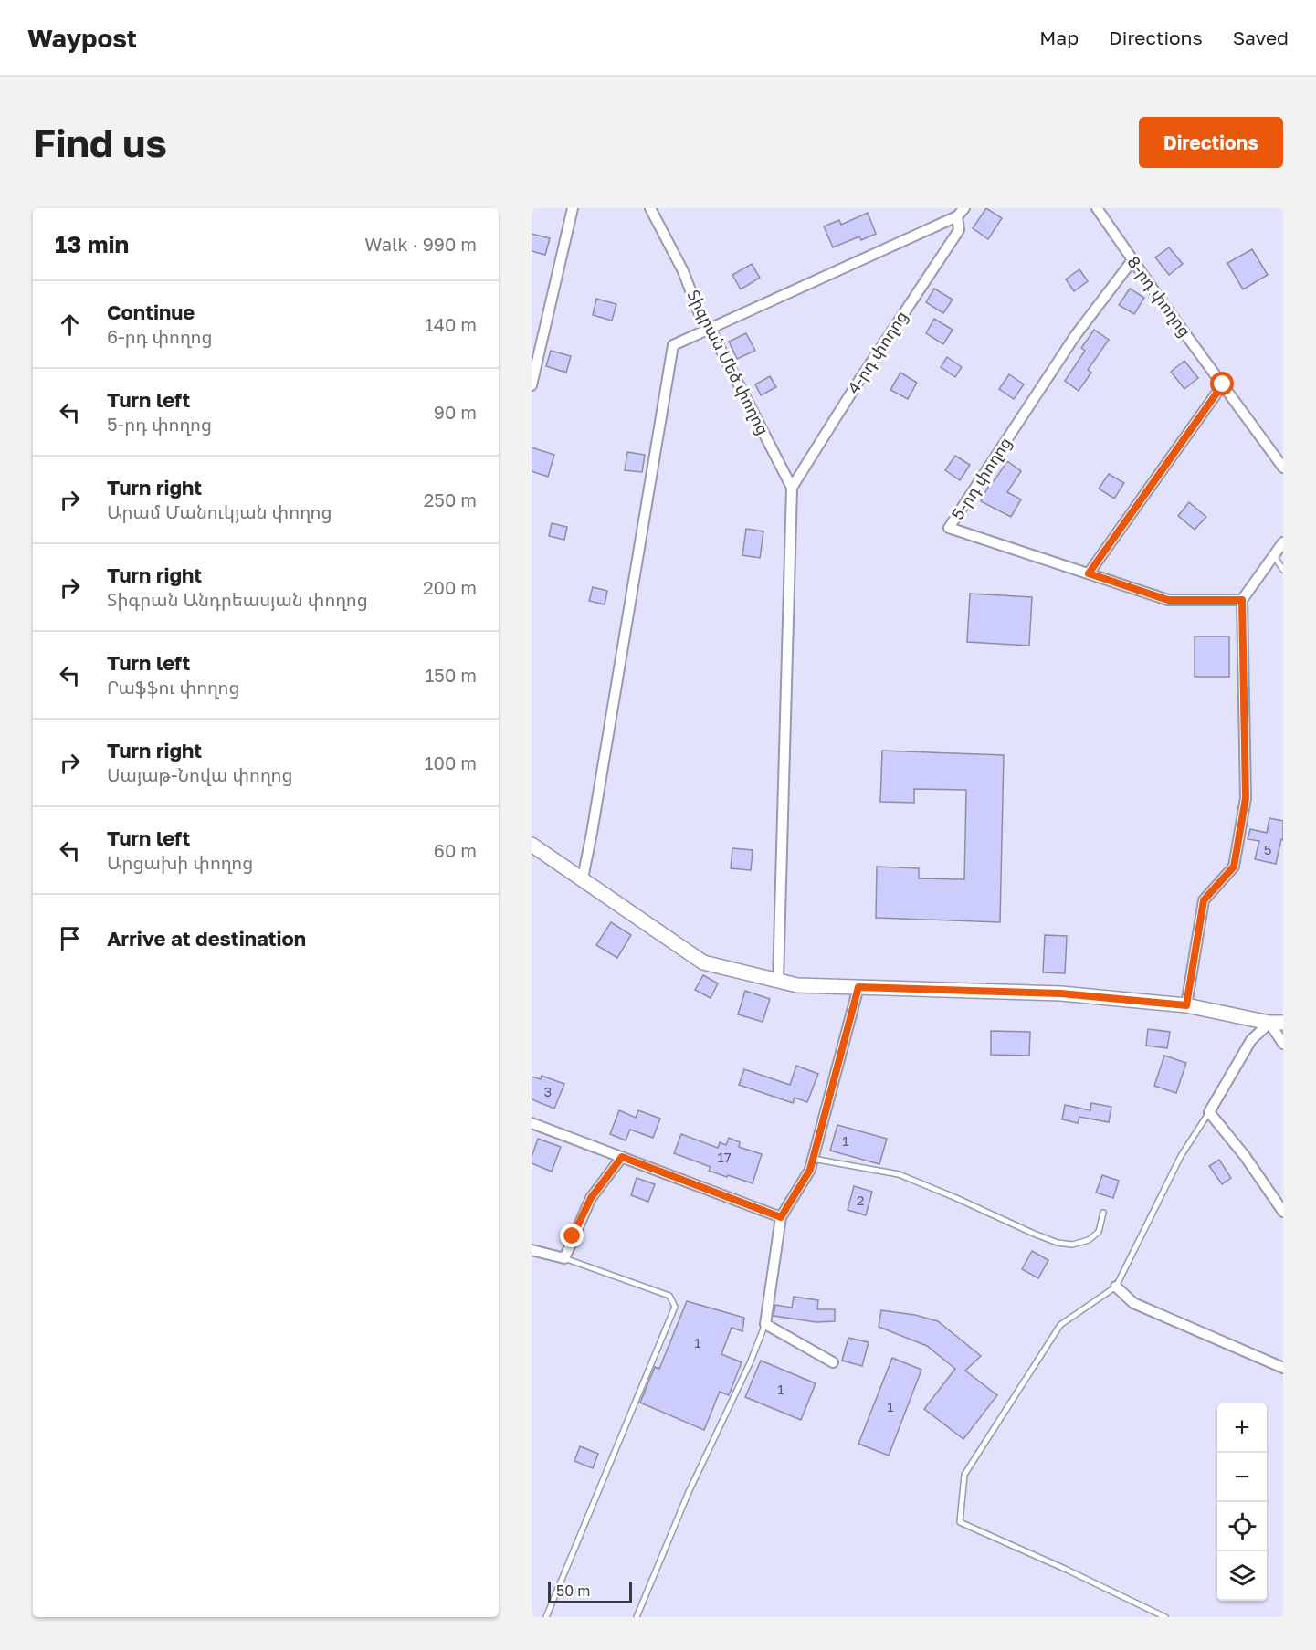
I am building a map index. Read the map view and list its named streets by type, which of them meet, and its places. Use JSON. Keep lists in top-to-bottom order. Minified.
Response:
{"streets":{"street":["8-րդ փողոց","4-րդ փողոց","Տիգրան Մեծ փողոց","5-րդ փողոց"]},"crossings":[["8-րդ փողոց","5-րդ փողոց"],["4-րդ փողոց","Տիգրան Մեծ փողոց"]],"house_numbers":["5","3","1","17","2","1","1","1"],"scale_bar":"50 m","page":{"header":"Waypost","nav":["Map","Directions","Saved"],"buttons":"Directions","title":"Find us","heading":["13 min","Walk · 990 m"],"list":[["Continue","6-րդ փողոց","140 m"],["Turn left","5-րդ փողոց","90 m"],["Turn right","Արամ Մանուկյան փողոց","250 m"],["Turn right","Տիգրան Անդրեասյան փողոց","200 m"],["Turn left","Րաֆֆու փողոց","150 m"],["Turn right","Սայաթ-Նովա փողոց","100 m"],["Turn left","Արցախի փողոց","60 m"],"Arrive at destination"],"map_buttons":["+","−"],"scale":"50 m"}}
